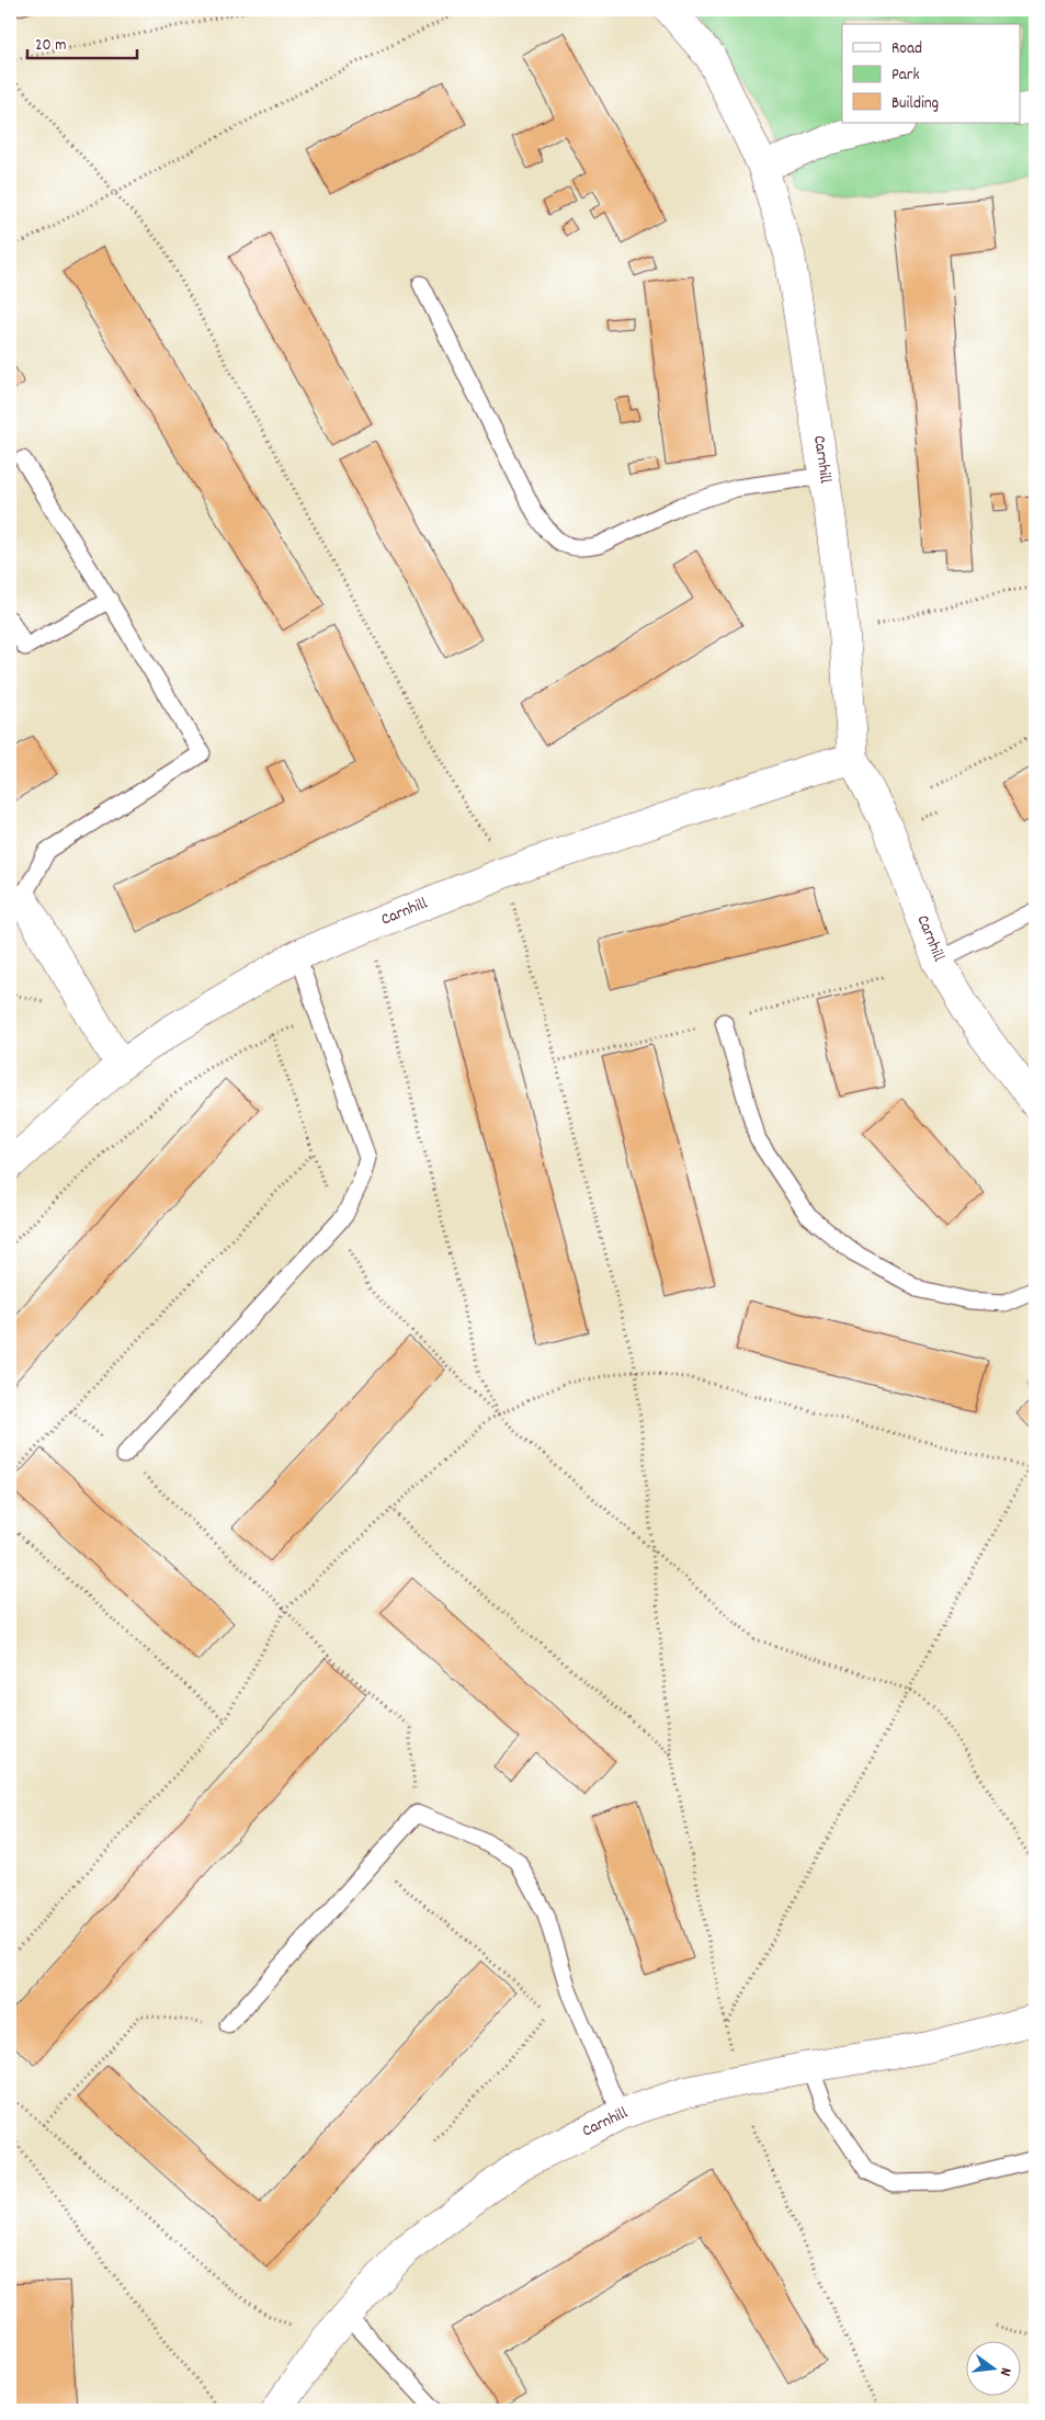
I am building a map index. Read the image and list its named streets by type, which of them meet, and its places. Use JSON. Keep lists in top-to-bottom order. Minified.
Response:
{"streets":{"street":["Carnhill"]},"legend":["Road","Park","Building"],"scale_bar":"20 m","north":"right"}
